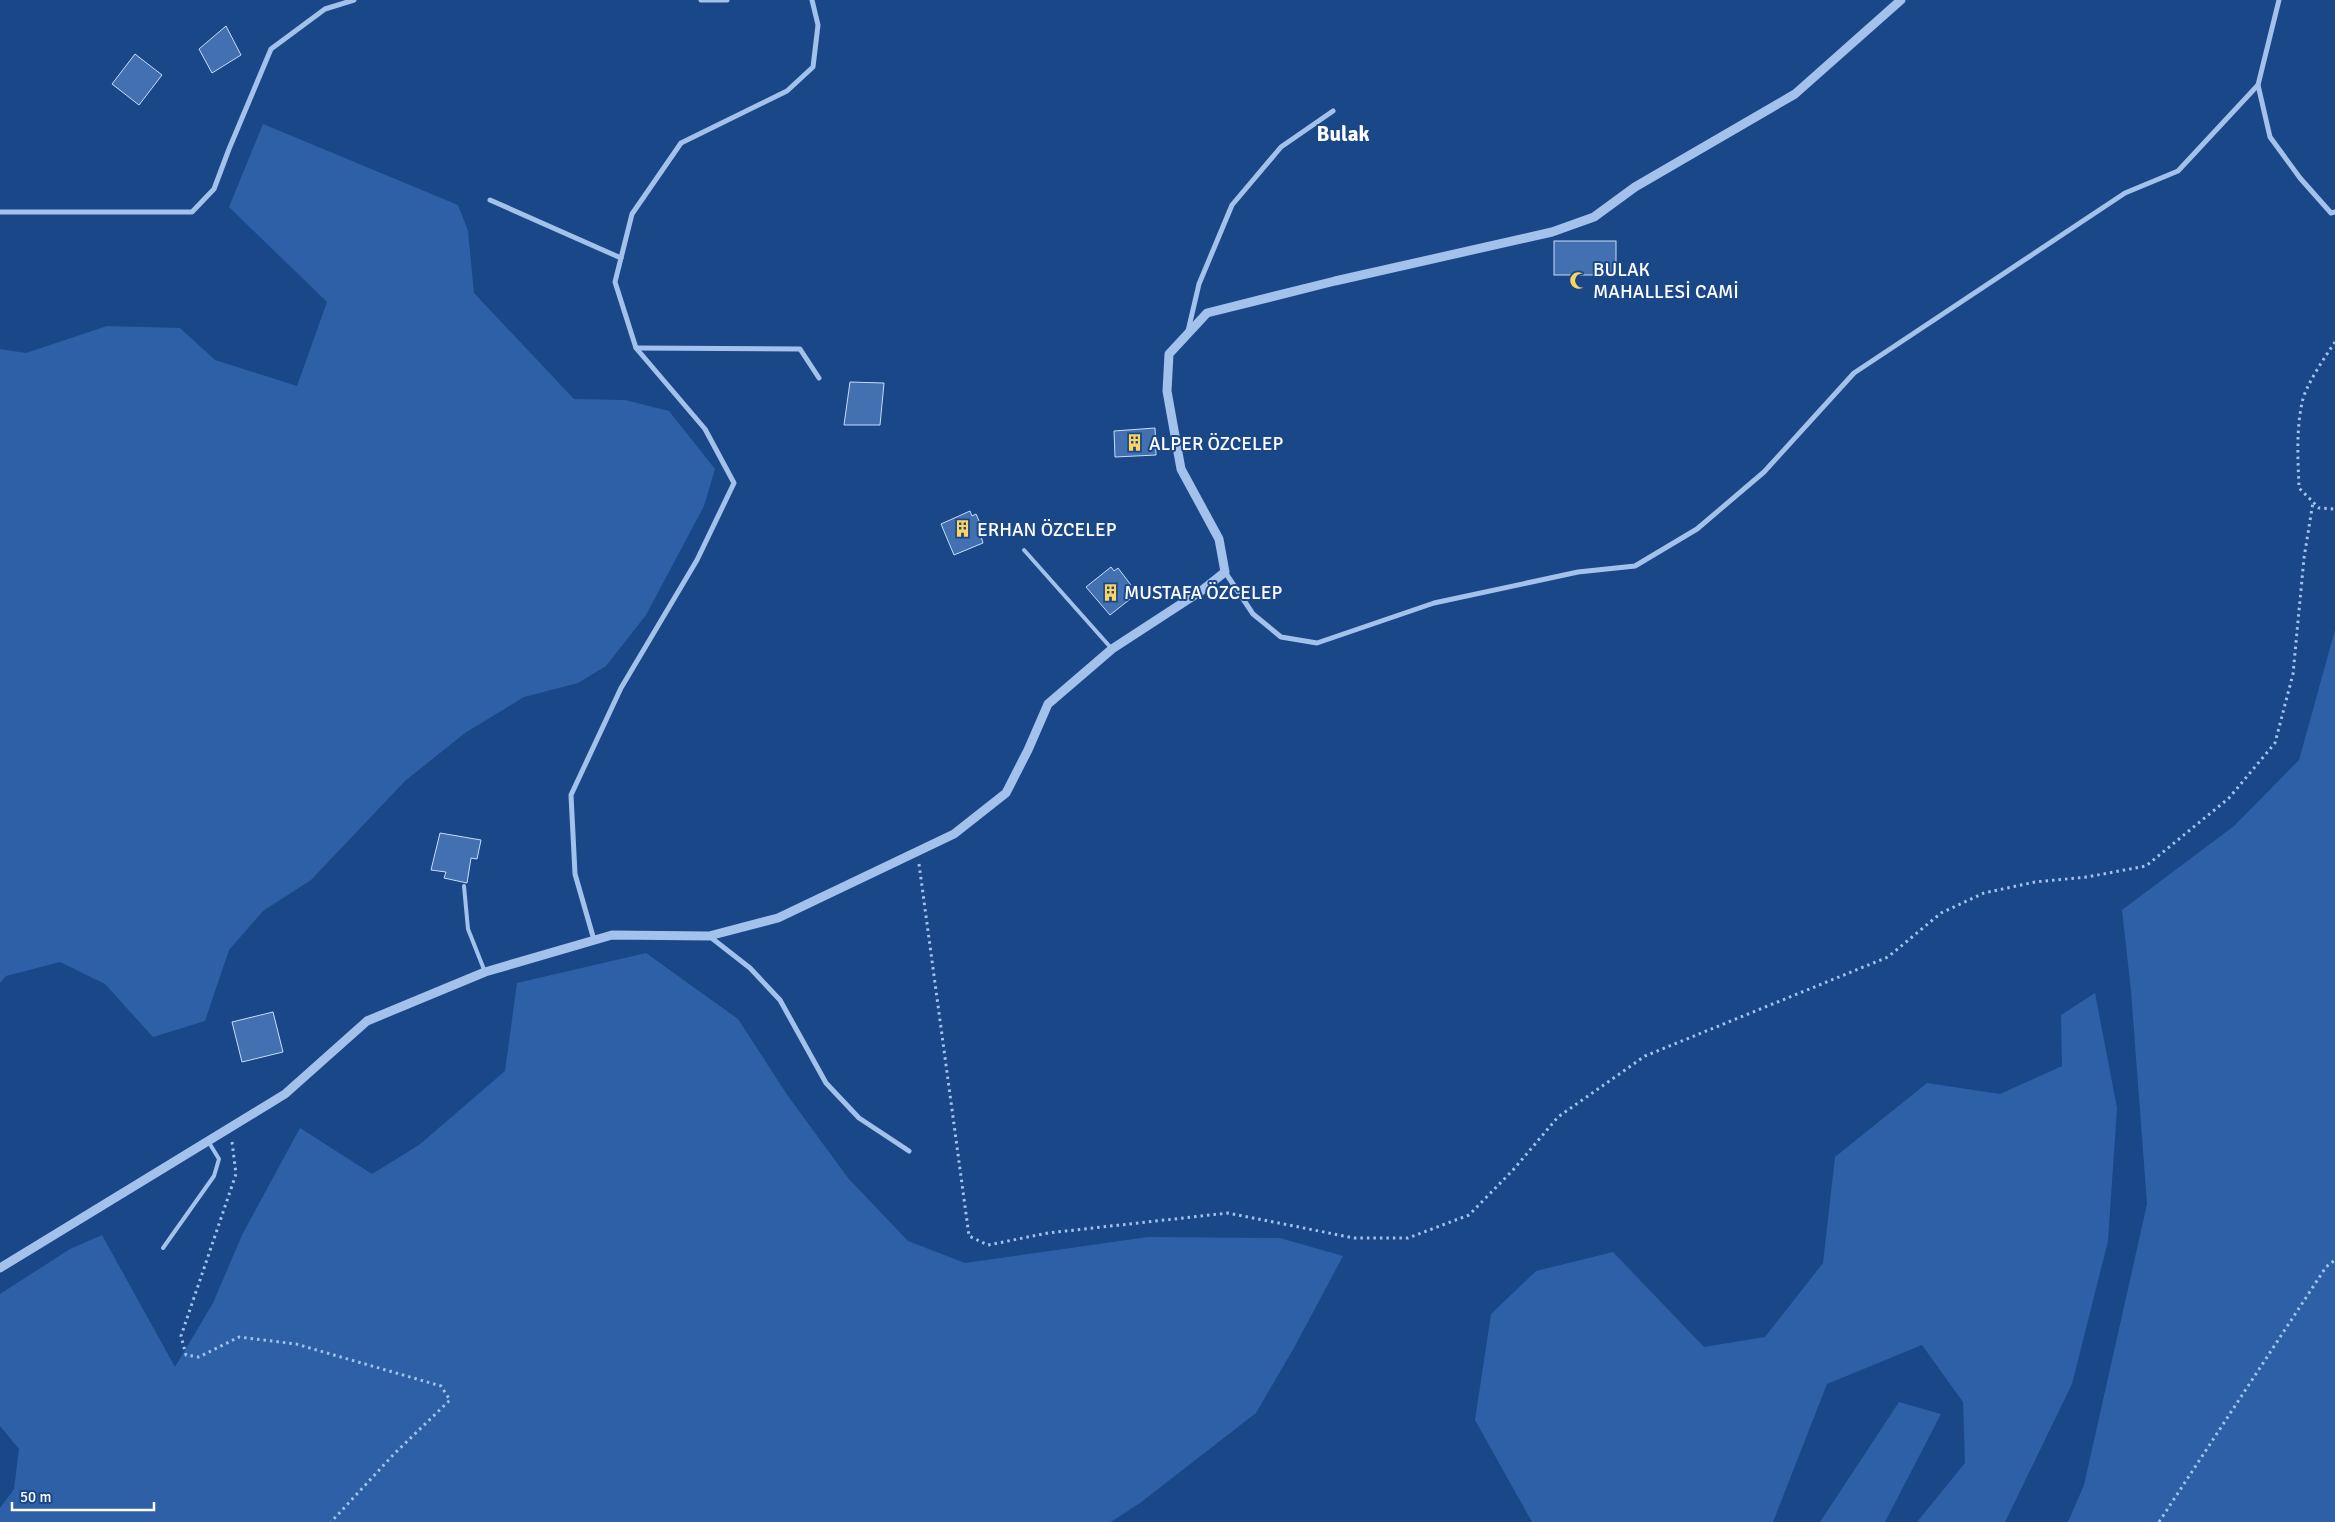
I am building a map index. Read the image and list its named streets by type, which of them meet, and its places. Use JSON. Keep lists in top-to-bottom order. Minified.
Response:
{"districts":["Bulak"],"places":{"mosque":["BULAK MAHALLESİ CAMİ"],"building":["ALPER ÖZCELEP","ERHAN ÖZCELEP","MUSTAFA ÖZCELEP"]},"scale_bar":"50 m"}
